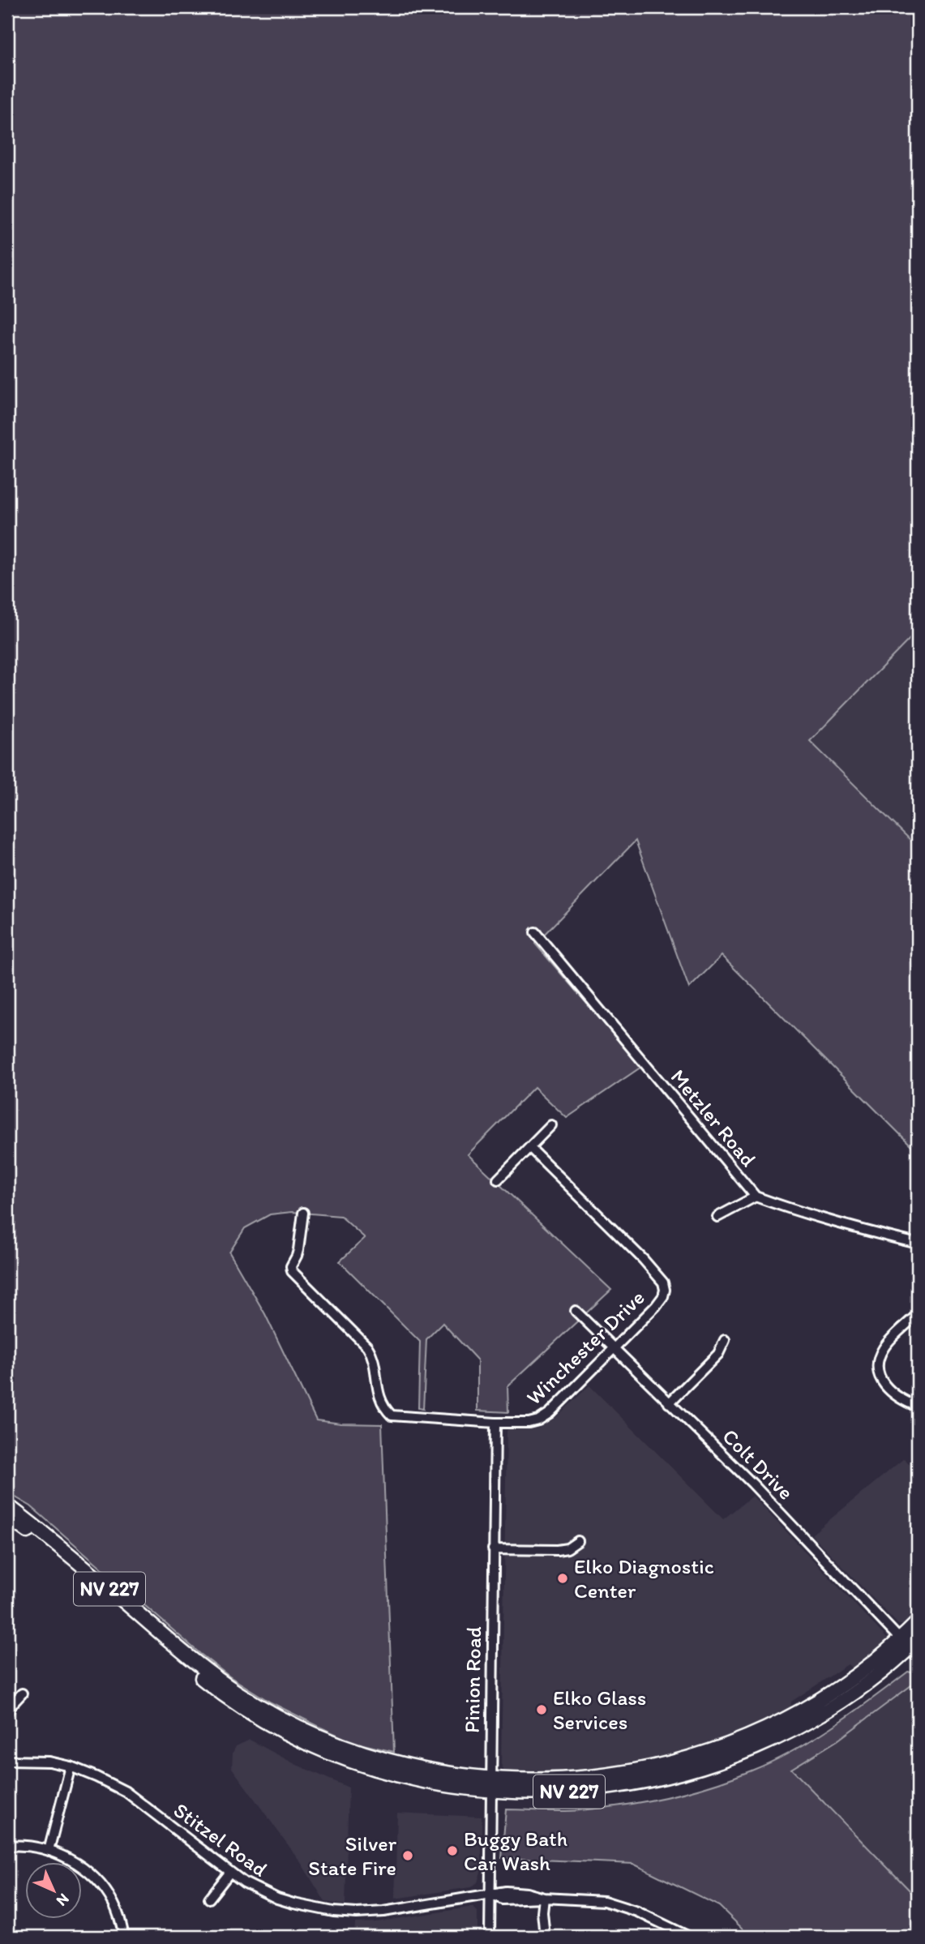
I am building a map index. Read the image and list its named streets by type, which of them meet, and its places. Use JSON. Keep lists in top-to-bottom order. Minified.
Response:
{"streets":{"main road":["NV 227"],"street":["Metzler Road","Winchester Drive","Colt Drive","Pinion Road","Stitzel Road"]},"crossings":[["Winchester Drive","Colt Drive"],["Winchester Drive","Pinion Road"],["Colt Drive","NV 227"],["NV 227","Pinion Road"],["Pinion Road","Stitzel Road"]],"places":["Elko Diagnostic Center","Elko Glass Services","Buggy Bath Car Wash","Silver State Fire"],"north":"bottom right"}
